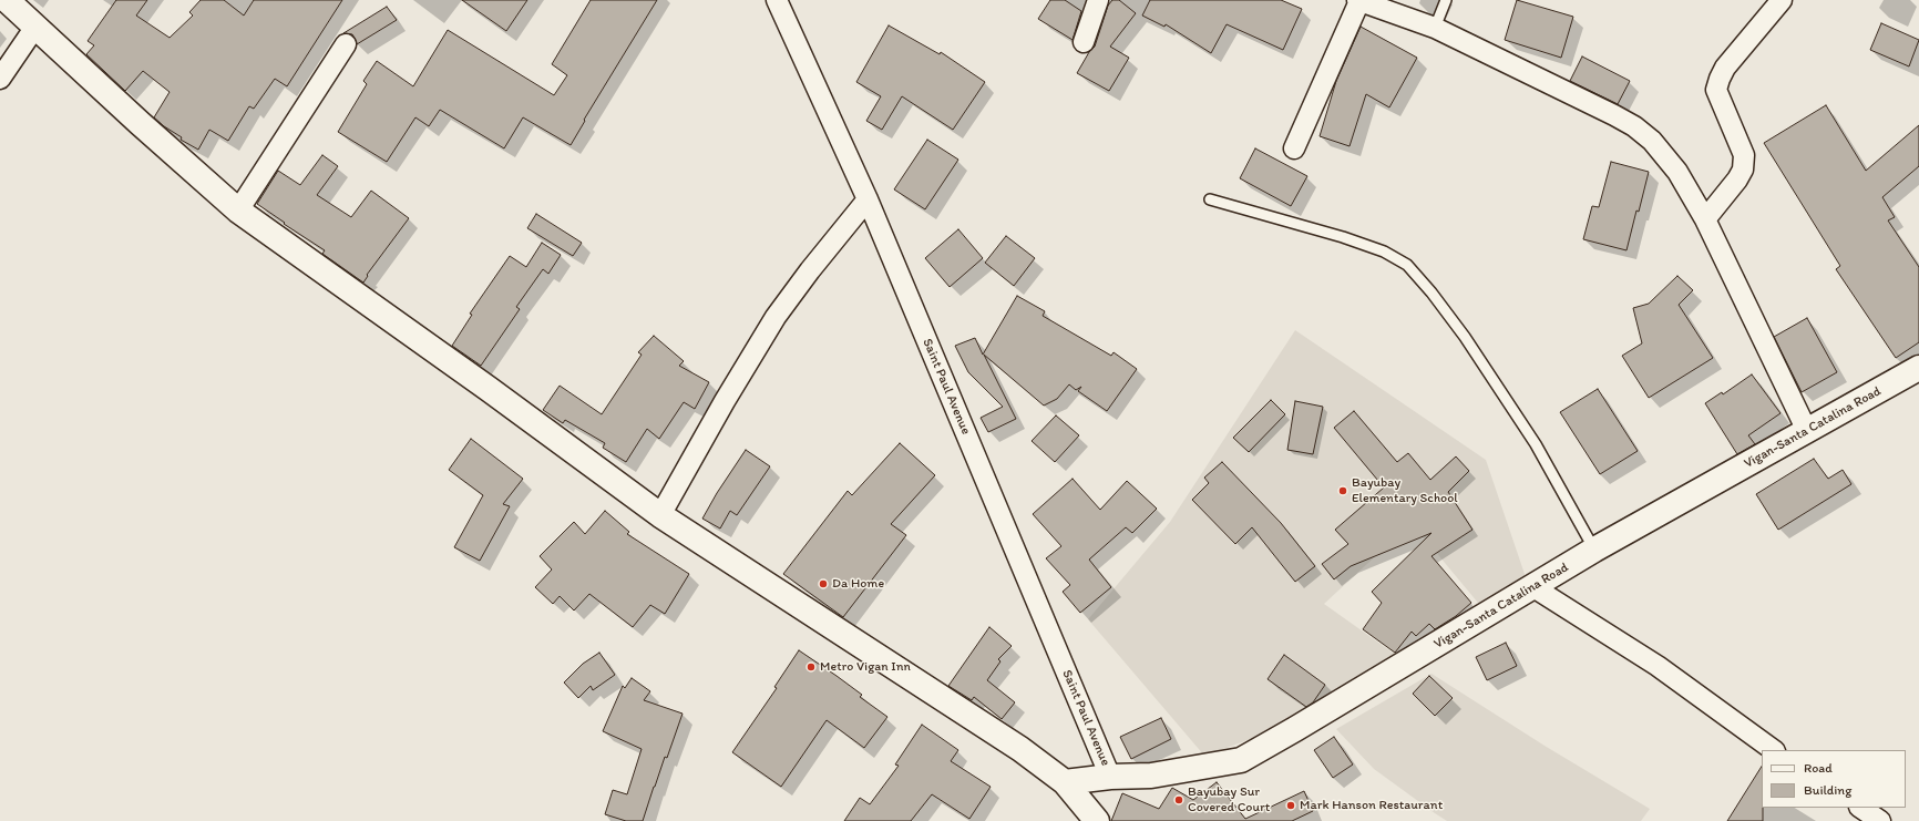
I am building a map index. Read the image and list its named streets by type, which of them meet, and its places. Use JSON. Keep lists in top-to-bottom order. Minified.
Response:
{"streets":{"main road":["Vigan-Santa Catalina Road"],"street":["Saint Paul Avenue"]},"crossings":[["Saint Paul Avenue","Vigan-Santa Catalina Road"]],"places":["Bayubay Elementary School","Da Home","Metro Vigan Inn","Bayubay Sur Covered Court","Mark Hanson Restaurant"],"legend":["Road","Building"]}
